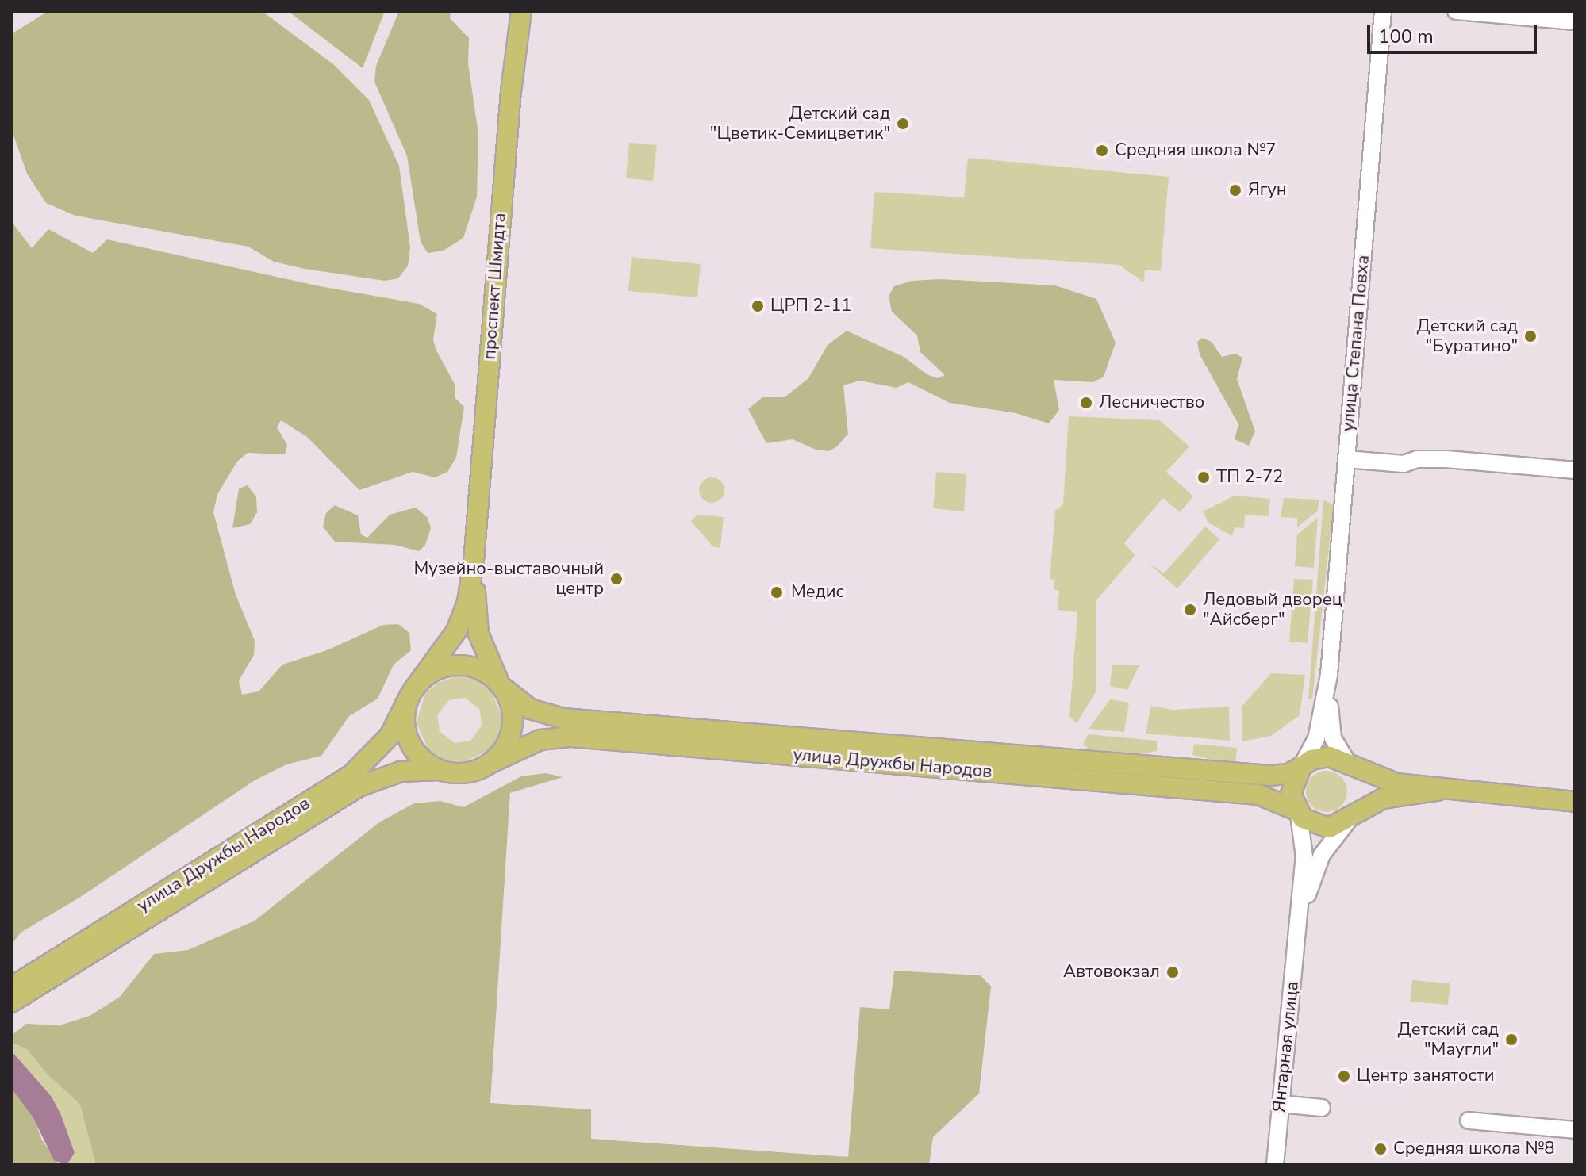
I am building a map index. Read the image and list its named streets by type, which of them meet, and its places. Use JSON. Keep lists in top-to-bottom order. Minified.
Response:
{"streets":{"main road":["проспект Шмидта","улица Дружбы Народов"],"street":["улица Степана Повха","Янтарная улица"]},"crossings":[["проспект Шмидта","улица Дружбы Народов"]],"places":["Детский сад \"Цветик-Семицветик\"","Средняя школа №7","Ягун","ЦРП 2-11","Детский сад \"Буратино\"","Лесничество","ТП 2-72","Музейно-выставочный центр","Медис","Ледовый дворец \"Айсберг\"","Автовокзал","Детский сад \"Маугли\"","Центр занятости","Средняя школа №8"],"scale_bar":"100 m"}
